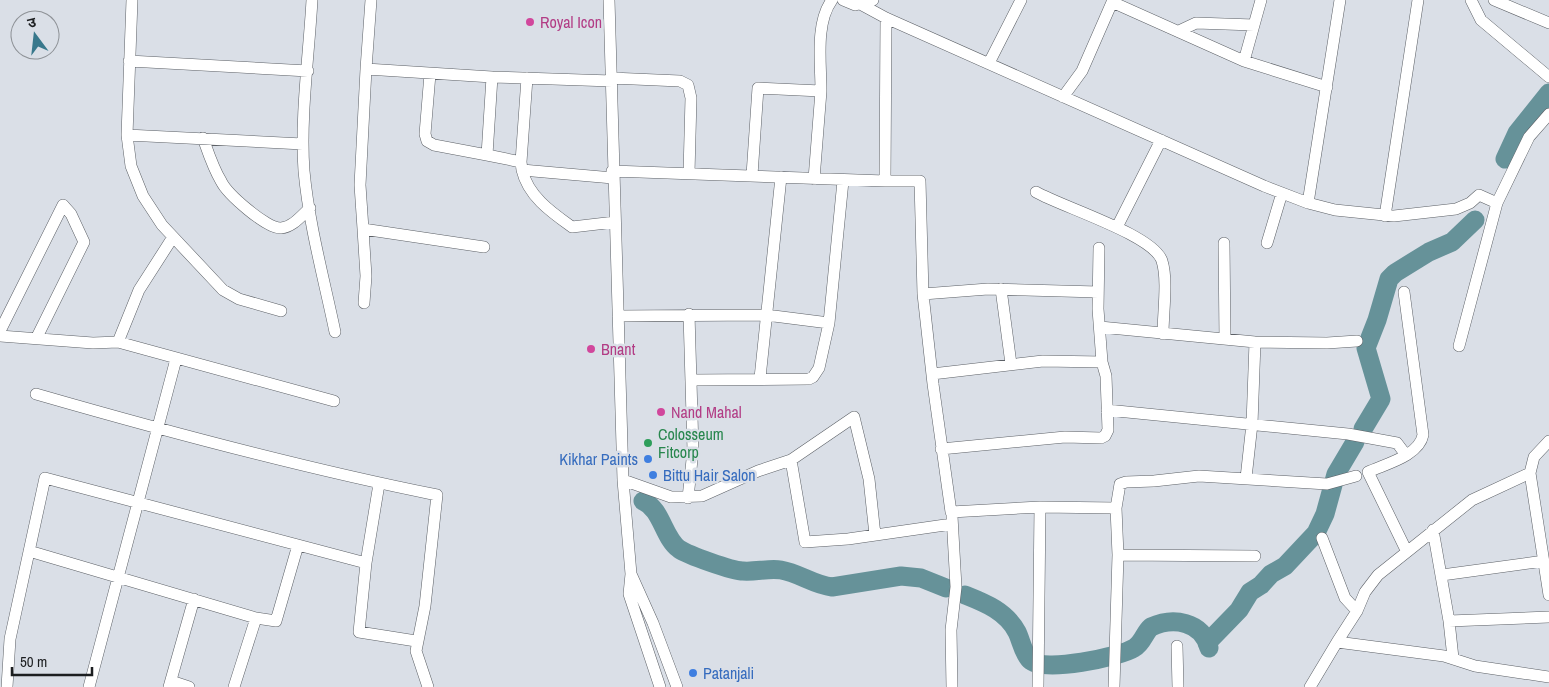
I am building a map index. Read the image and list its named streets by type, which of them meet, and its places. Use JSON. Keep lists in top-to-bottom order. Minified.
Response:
{"places":["Royal Icon","Bnant","Nand Mahal","Colosseum Fitcorp","Kikhar Paints","Bittu Hair Salon","Patanjali"],"scale_bar":"50 m","north":"top"}
